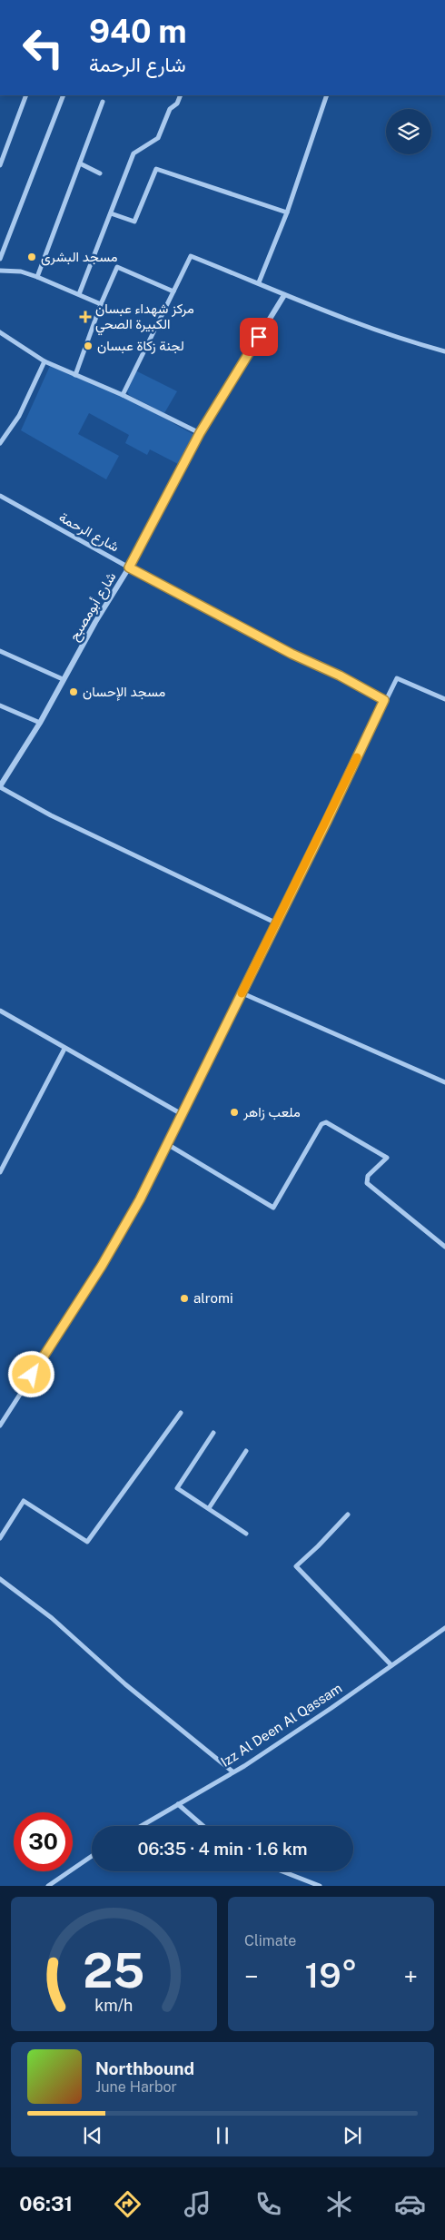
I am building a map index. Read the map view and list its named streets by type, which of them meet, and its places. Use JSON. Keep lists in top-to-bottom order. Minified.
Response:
{"streets":{"street":["شارع الرحمة","شارع أبومصبح","Izz Al Deen Al Qassam"]},"crossings":[["شارع الرحمة","شارع أبومصبح"]],"places":{"other":["مسجد البشرى","لجنة زكاة عبسان","مسجد الإحسان","ملعب زاهر","alromi"],"health":["مركز شهداء عبسان الكبيرة الصحي"]},"page":{"turn":["940 m","شارع الرحمة"],"limit":"30","trip":"06:35 · 4 min · 1.6 km","tile":"Climate","heat":["−","19°","+"],"song":["Northbound","June Harbor"],"tabs":"06:31","gauge":["25","km/h"]}}
